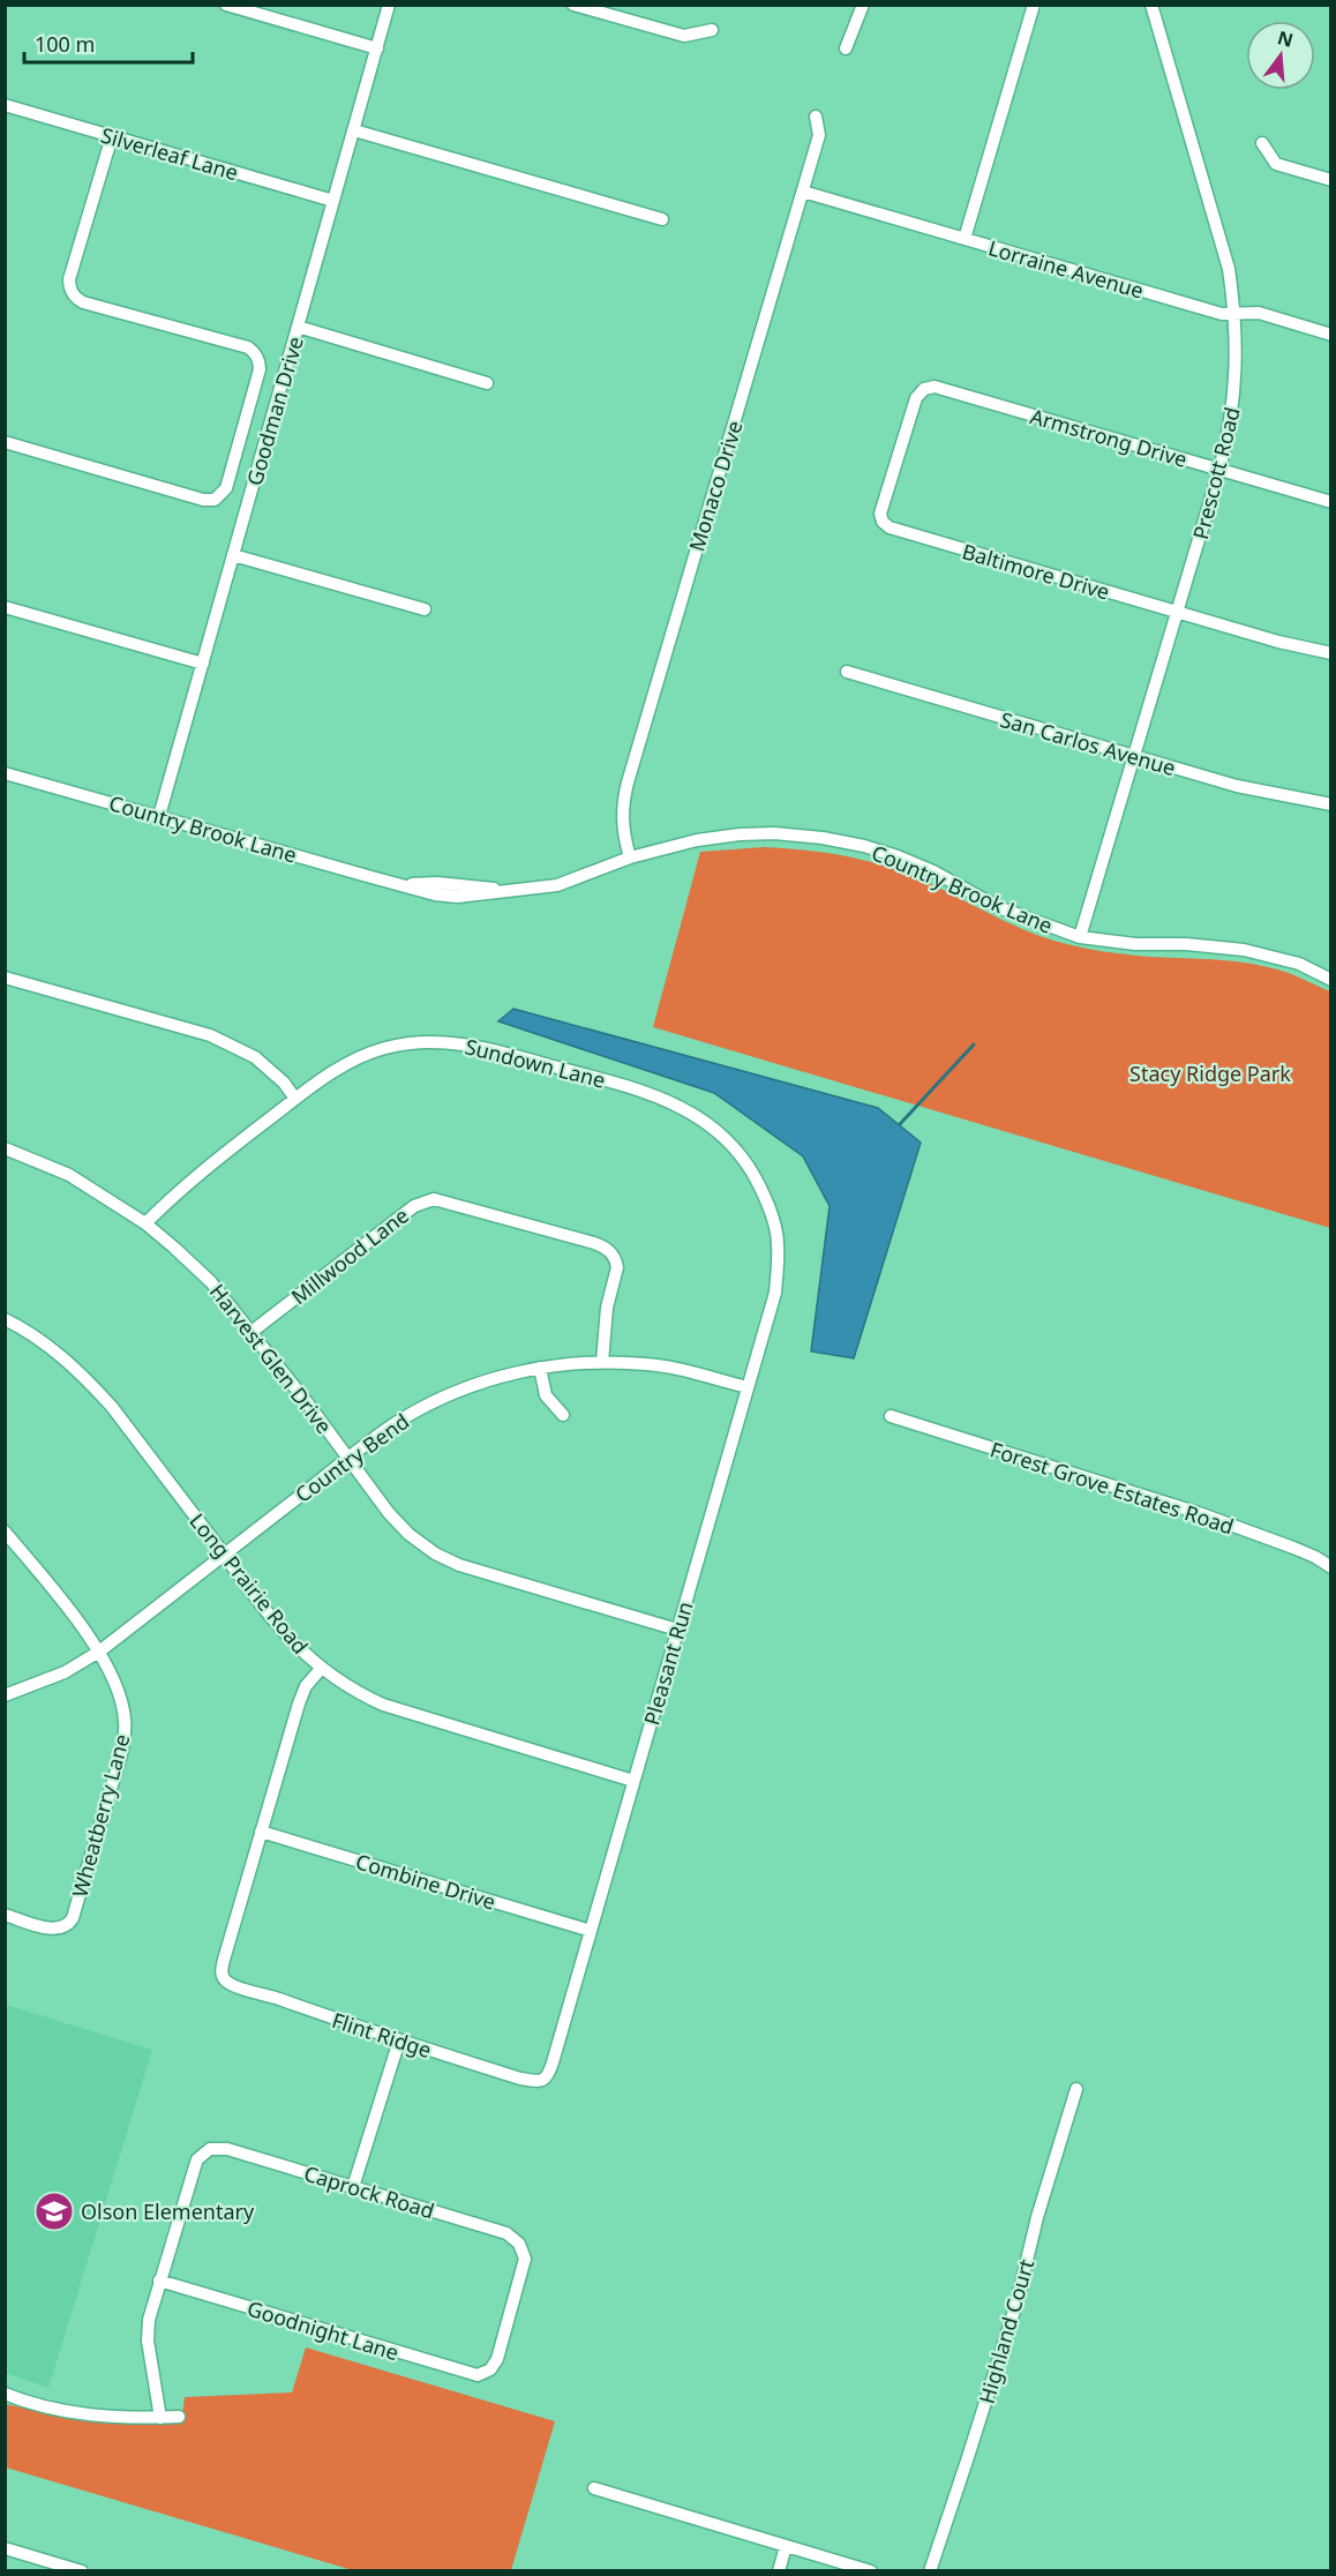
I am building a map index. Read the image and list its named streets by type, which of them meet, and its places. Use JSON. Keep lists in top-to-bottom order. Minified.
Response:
{"streets":{"street":["Silverleaf Lane","Lorraine Avenue","Goodman Drive","Armstrong Drive","Prescott Road","Monaco Drive","Baltimore Drive","San Carlos Avenue","Country Brook Lane","Sundown Lane","Millwood Lane","Harvest Glen Drive","Country Bend","Forest Grove Estates Road","Long Prairie Road","Pleasant Run","Wheatberry Lane","Combine Drive","Flint Ridge","Caprock Road","Goodnight Lane","Highland Court"]},"crossings":[["Silverleaf Lane","Goodman Drive"],["Lorraine Avenue","Prescott Road"],["Lorraine Avenue","Monaco Drive"],["Goodman Drive","Country Brook Lane"],["Armstrong Drive","Prescott Road"],["Armstrong Drive","Baltimore Drive"],["Prescott Road","Baltimore Drive"],["Prescott Road","San Carlos Avenue"],["Prescott Road","Country Brook Lane"],["Monaco Drive","Country Brook Lane"],["Sundown Lane","Harvest Glen Drive"],["Sundown Lane","Pleasant Run"],["Millwood Lane","Harvest Glen Drive"],["Millwood Lane","Country Bend"],["Harvest Glen Drive","Country Bend"],["Harvest Glen Drive","Pleasant Run"],["Country Bend","Long Prairie Road"],["Country Bend","Pleasant Run"],["Country Bend","Wheatberry Lane"],["Long Prairie Road","Pleasant Run"],["Pleasant Run","Combine Drive"],["Pleasant Run","Flint Ridge"],["Combine Drive","Flint Ridge"],["Caprock Road","Goodnight Lane"]],"parks":["Stacy Ridge Park"],"places":{"school or university":["Olson Elementary"]},"scale_bar":"100 m","north":"top"}
